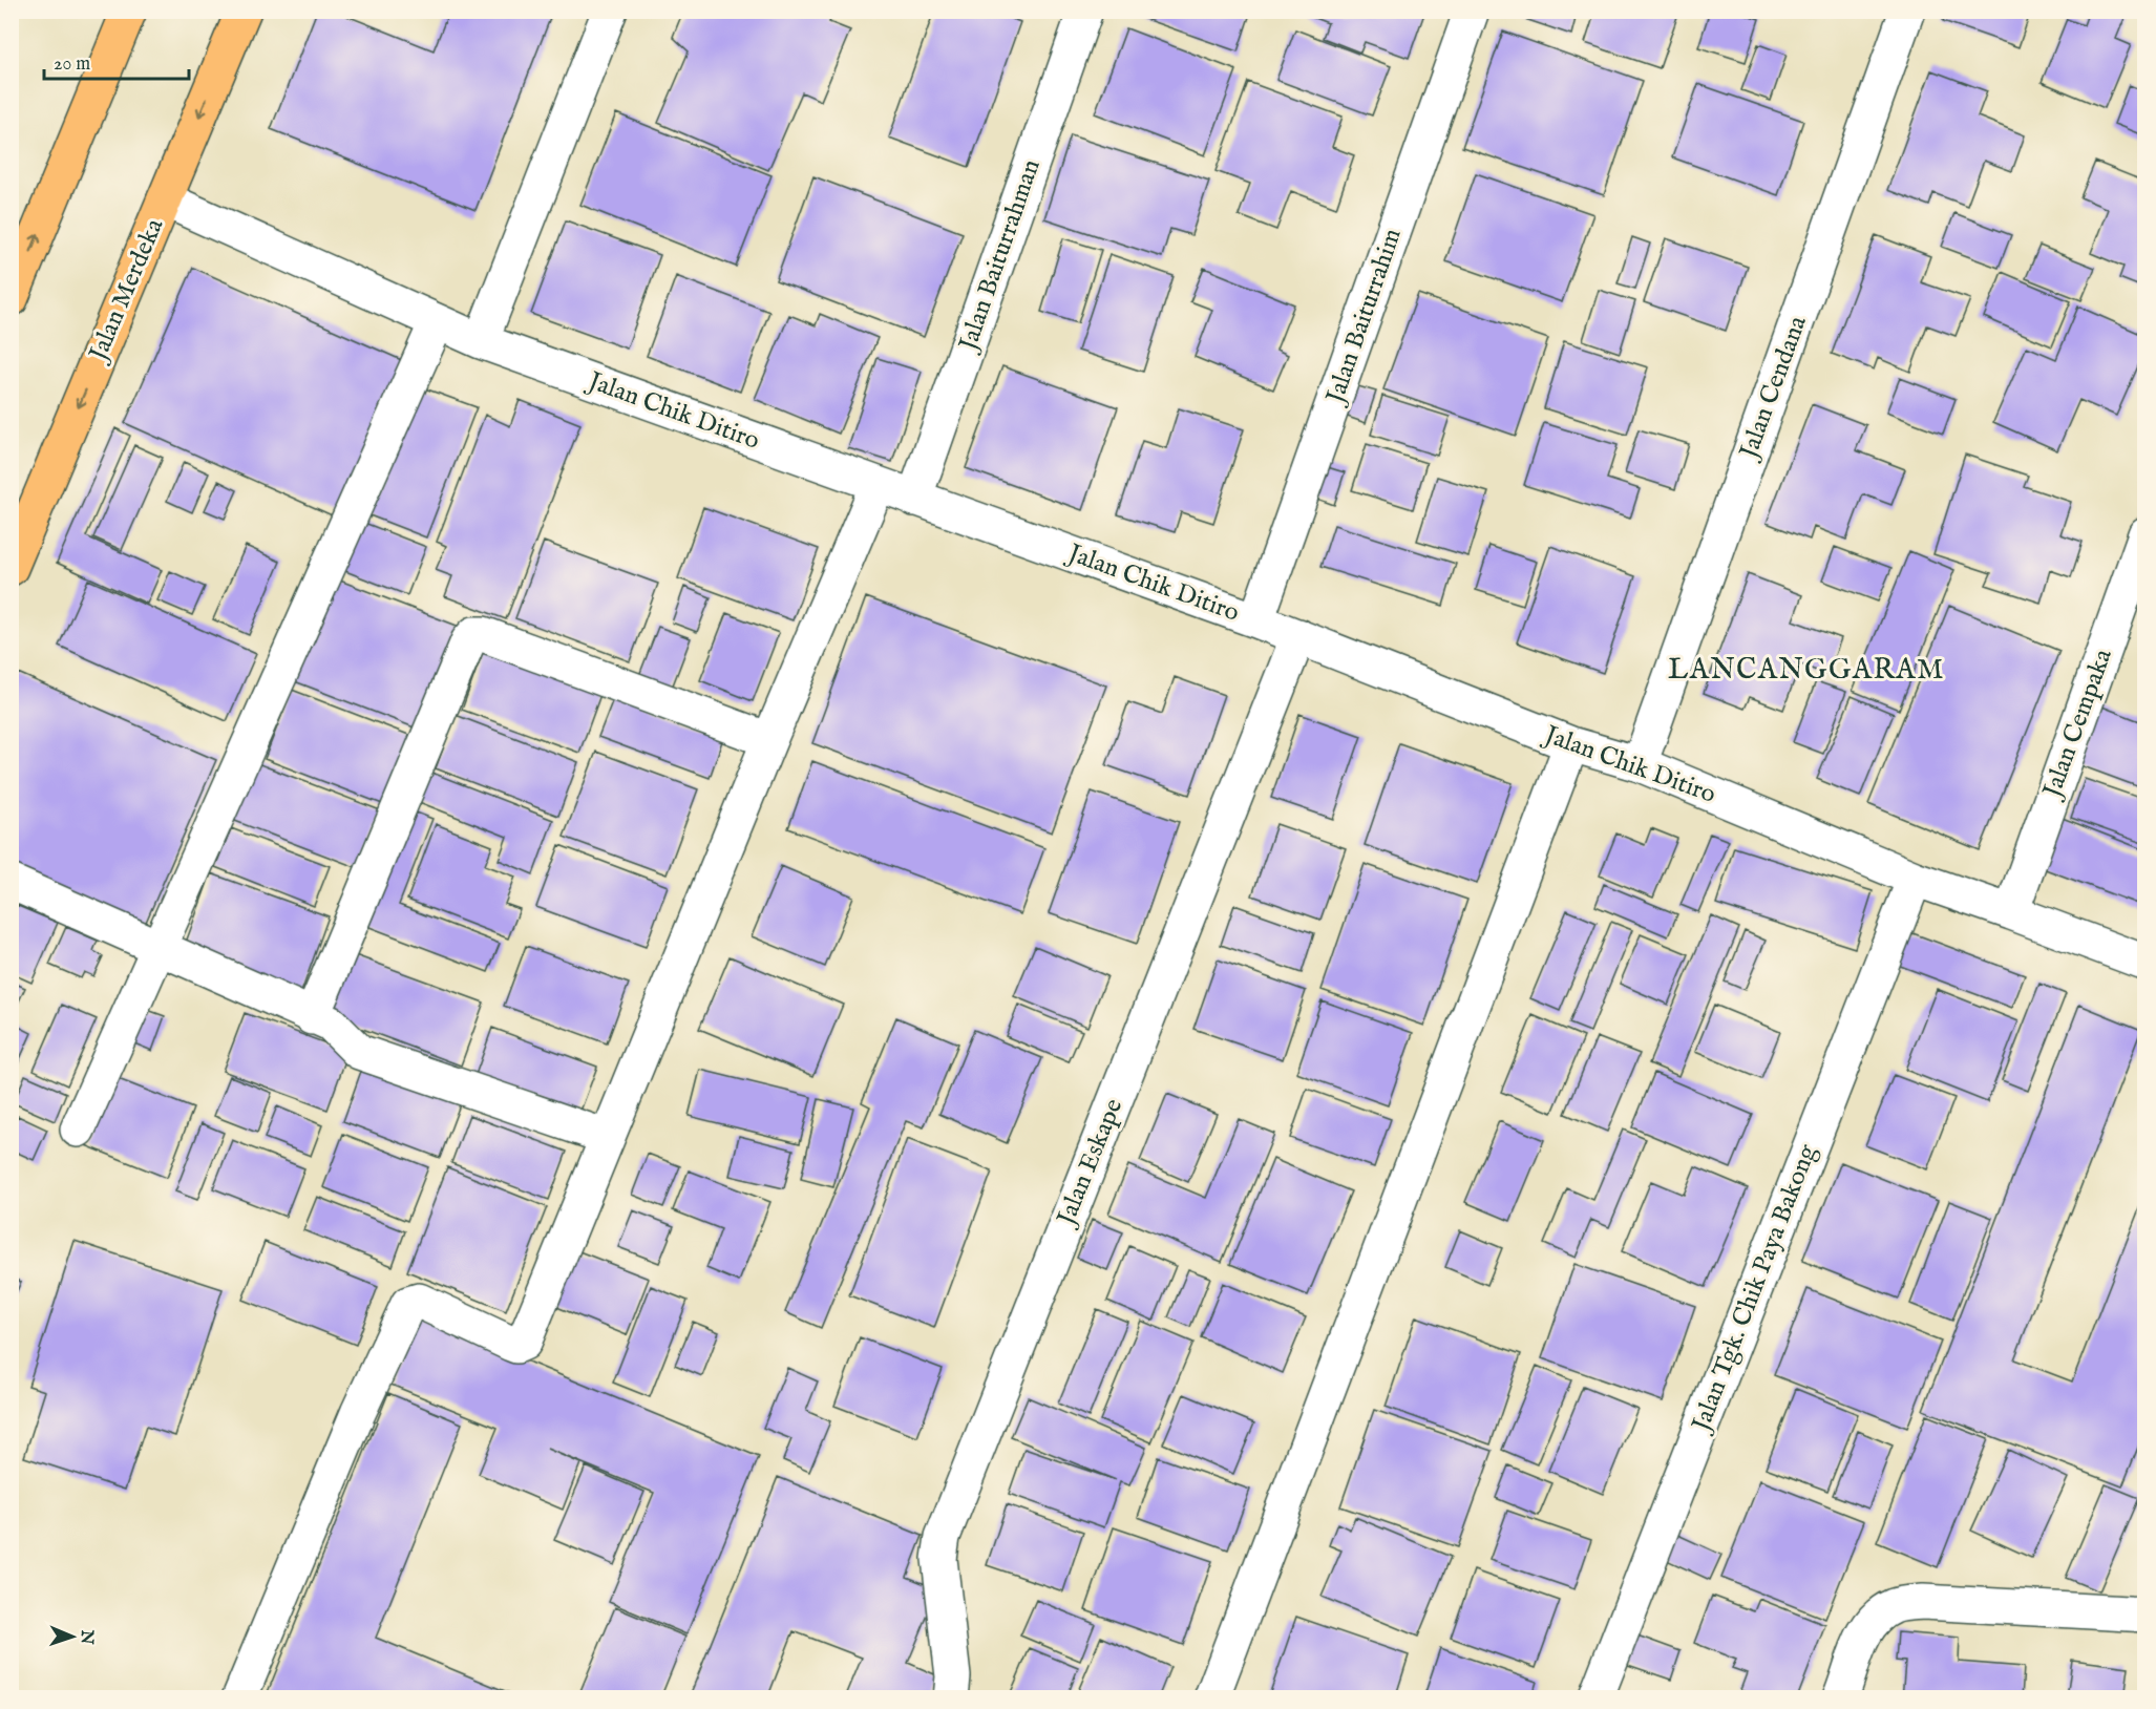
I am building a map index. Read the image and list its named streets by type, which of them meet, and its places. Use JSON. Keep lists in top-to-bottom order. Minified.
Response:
{"streets":{"main road":["Jalan Merdeka"],"street":["Jalan Baiturrahman","Jalan Baiturrahim","Jalan Cendana","Jalan Chik Ditiro","Jalan Cempaka","Jalan Eskape","Jalan Tgk. Chik Paya Bakong"]},"crossings":[["Jalan Baiturrahman","Jalan Chik Ditiro"],["Jalan Merdeka","Jalan Chik Ditiro"],["Jalan Baiturrahim","Jalan Chik Ditiro"],["Jalan Cendana","Jalan Chik Ditiro"],["Jalan Chik Ditiro","Jalan Cempaka"],["Jalan Chik Ditiro","Jalan Eskape"],["Jalan Chik Ditiro","Jalan Tgk. Chik Paya Bakong"]],"districts":["LANCANGGARAM"],"scale_bar":"20 m","north":"right"}
